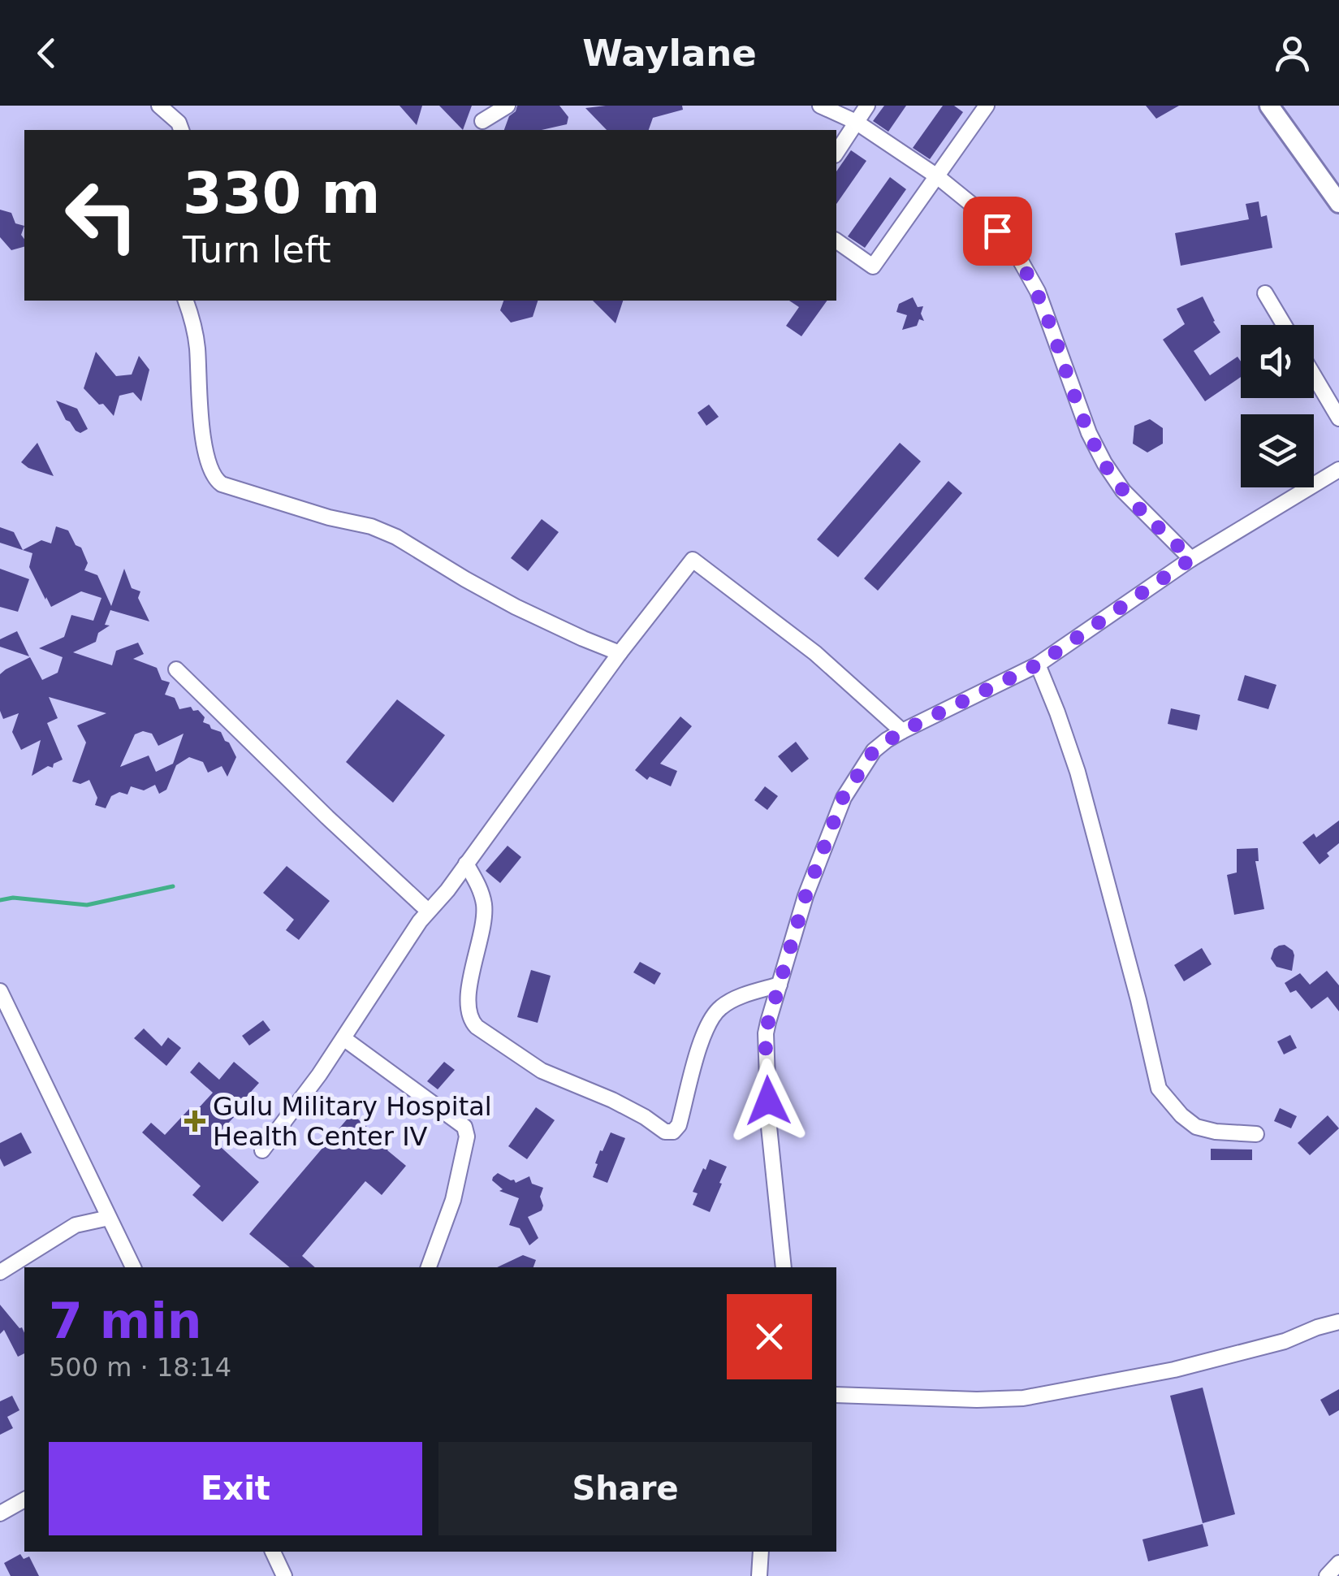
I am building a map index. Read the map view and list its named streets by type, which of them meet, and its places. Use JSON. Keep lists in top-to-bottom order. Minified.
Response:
{"places":{"health":["Gulu Military Hospital Health Center IV"]},"page":{"header":"Waylane","turn":["330 m","Turn left"],"heading":["7 min","500 m · 18:14"],"buttons":["Exit","Share"]}}
